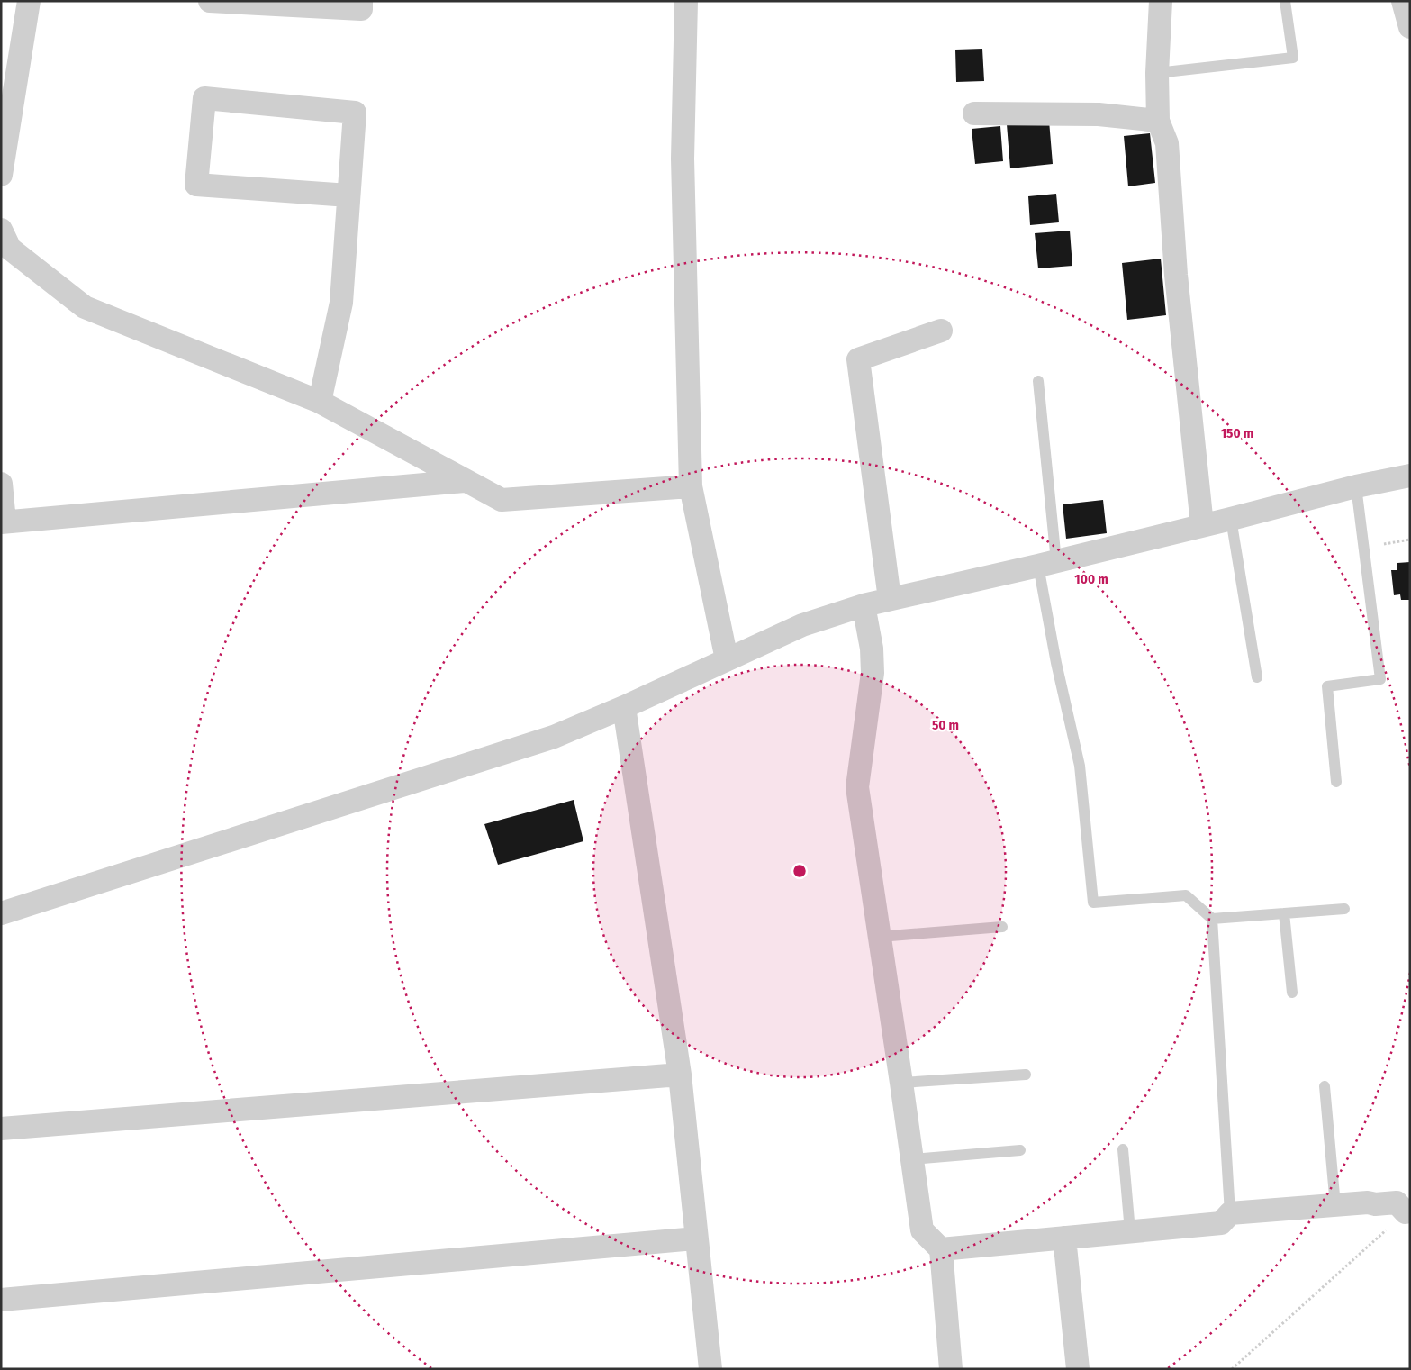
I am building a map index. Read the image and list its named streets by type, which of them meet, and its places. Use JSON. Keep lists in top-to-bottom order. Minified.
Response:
{"rings":["150 m","100 m","50 m"]}
